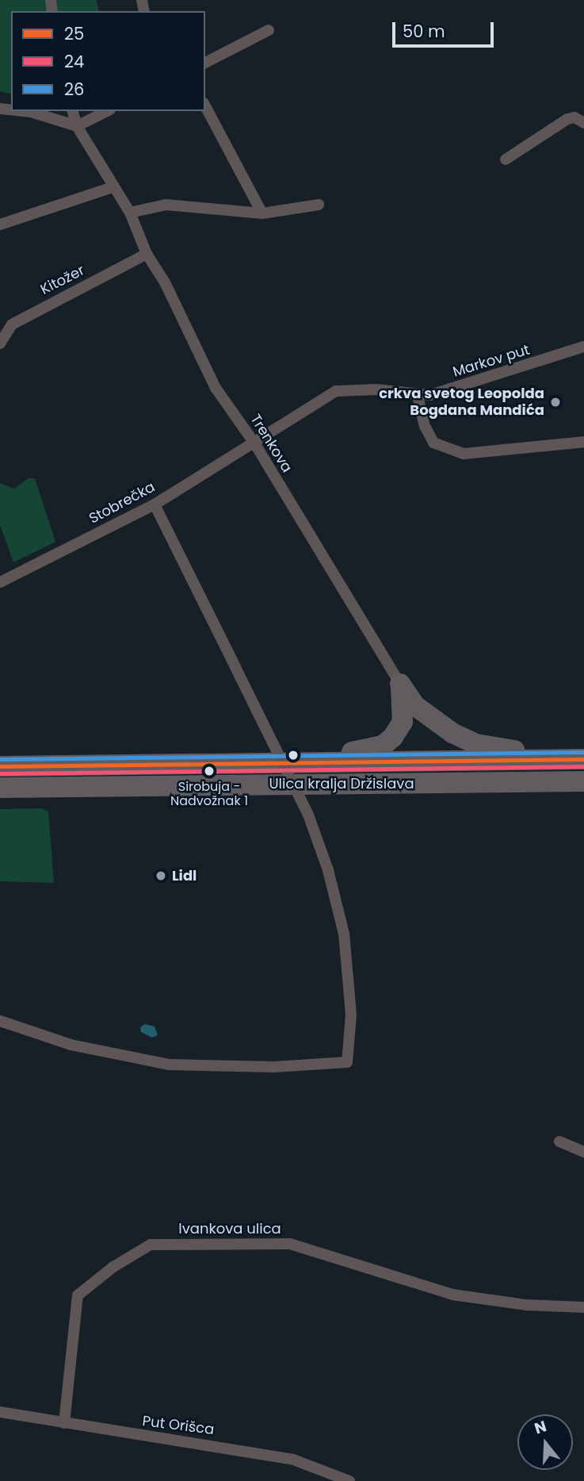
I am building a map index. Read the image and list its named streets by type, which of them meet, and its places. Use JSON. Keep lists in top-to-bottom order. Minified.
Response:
{"streets":{"highway":["Ulica kralja Držislava"],"street":["Kitožer","Markov put","Trenkova","Stobrečka","Ivankova ulica","Put Orišca"]},"crossings":[["Kitožer","Trenkova"],["Markov put","Trenkova"],["Markov put","Stobrečka"],["Trenkova","Stobrečka"],["Ivankova ulica","Put Orišca"]],"places":["crkva svetog Leopolda Bogdana Mandića","Sirobuja - Nadvožnak 1","Lidl"],"lines":["transit line 26","transit line 25","transit line 24"],"legend":["25","24","26"],"scale_bar":"50 m","north":"top"}
